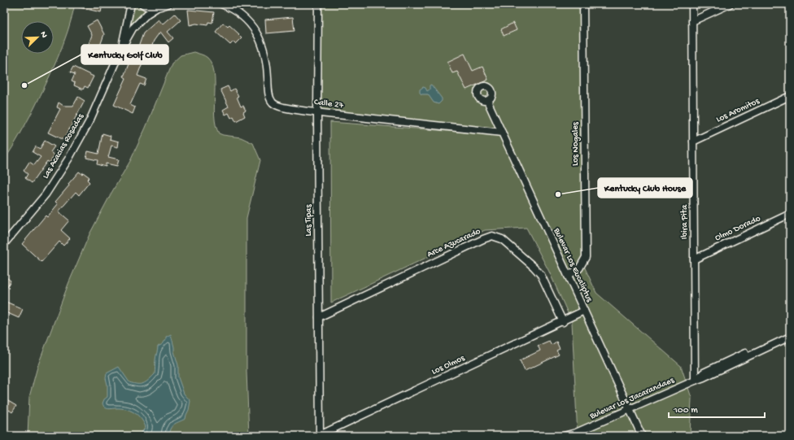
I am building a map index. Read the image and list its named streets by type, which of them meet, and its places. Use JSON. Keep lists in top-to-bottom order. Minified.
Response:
{"streets":{"street":["Calle 27","Los Aromitos","Los Nogales","Las Acacias Rosadas","Las Tipas","Ibira Pita","Olmo Dorado","Arce Azucarado","Bulevar Los Eucaliptus","Los Olmos","Bulevar Los Jacarandaes"]},"crossings":[["Calle 27","Las Tipas"],["Calle 27","Bulevar Los Eucaliptus"],["Los Aromitos","Ibira Pita"],["Los Nogales","Bulevar Los Eucaliptus"],["Las Tipas","Arce Azucarado"],["Las Tipas","Los Olmos"],["Ibira Pita","Olmo Dorado"],["Ibira Pita","Bulevar Los Jacarandaes"],["Arce Azucarado","Los Olmos"],["Bulevar Los Eucaliptus","Los Olmos"],["Bulevar Los Eucaliptus","Bulevar Los Jacarandaes"]],"places":["Kentucky Golf Club","Kentucky Club House"],"scale_bar":"100 m","north":"top right"}
